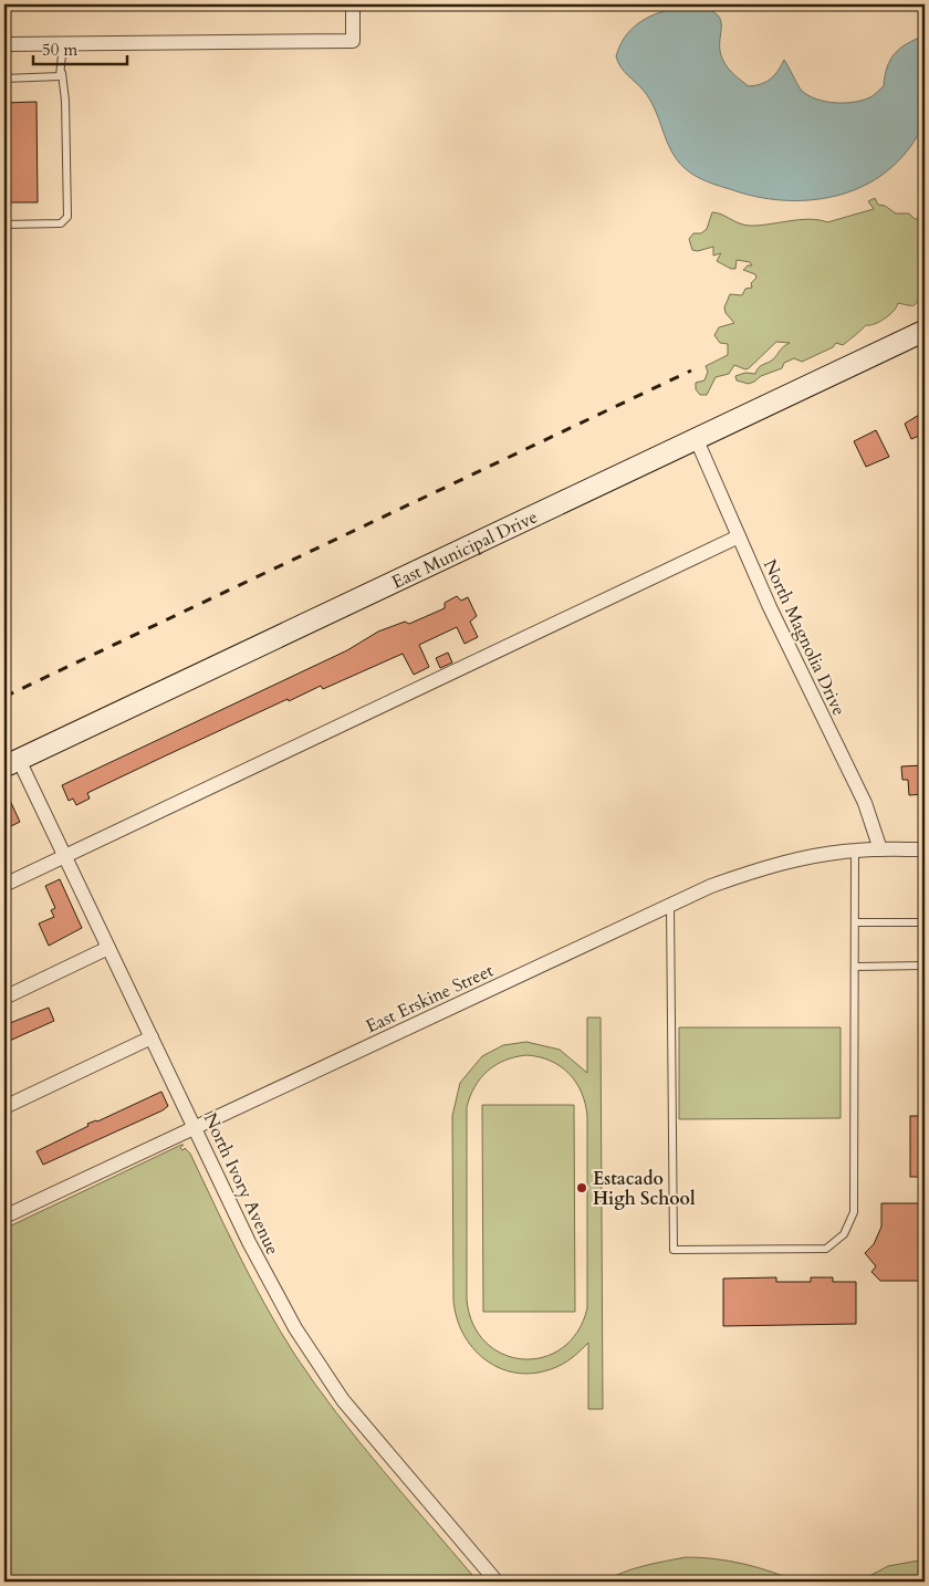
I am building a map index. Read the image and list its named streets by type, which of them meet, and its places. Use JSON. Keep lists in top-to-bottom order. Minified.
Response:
{"streets":{"street":["East Municipal Drive","North Magnolia Drive","East Erskine Street","North Ivory Avenue"]},"crossings":[["East Municipal Drive","North Magnolia Drive"],["East Municipal Drive","North Ivory Avenue"],["North Magnolia Drive","East Erskine Street"],["East Erskine Street","North Ivory Avenue"]],"places":["Estacado High School"],"scale_bar":"50 m"}
